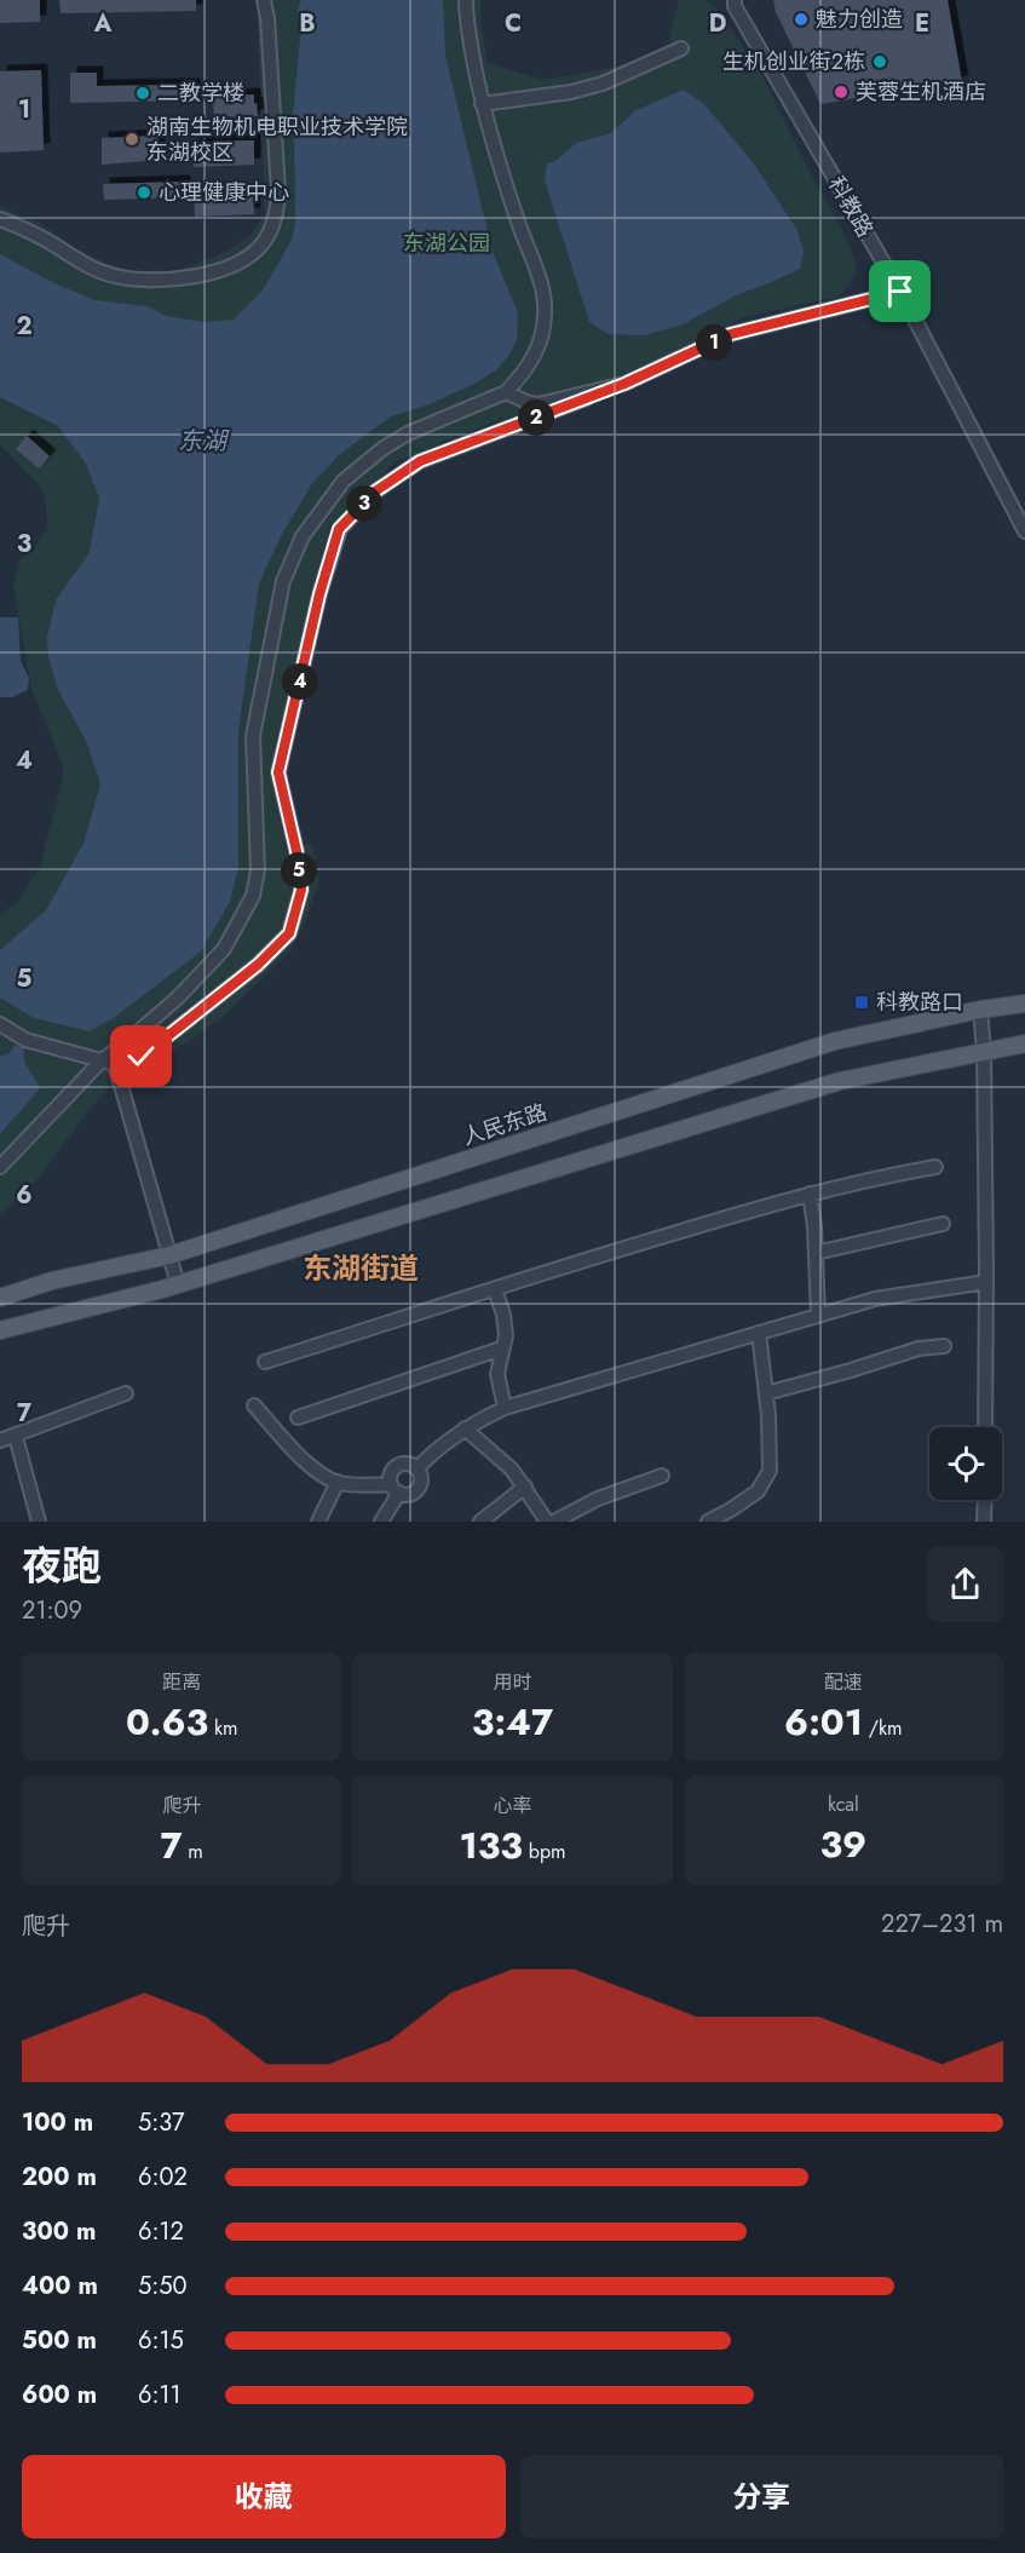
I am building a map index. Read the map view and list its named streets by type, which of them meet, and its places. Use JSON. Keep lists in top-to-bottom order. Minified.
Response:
{"streets":{"main road":["人民东路"],"street":["科教路"]},"districts":["东湖街道"],"water":["东湖"],"parks":["东湖公园"],"places":{"other":["魅力创造","生机创业街2栋","芙蓉生机酒店","二教学楼","湖南生物机电职业技术学院 东湖校区","心理健康中心"],"transit":["科教路口"]},"page":{"pins":["1","2","3","4","5"],"heading":["夜跑","21:09"],"stats":[["距离","0.63 km"],["用时","3:47"],["配速","6:01 /km"],["爬升","7 m"],["心率","133 bpm"],["kcal","39"]],"chart":["爬升","227–231 m"],"list":[{"name":"100 m","note":"5:37"},{"name":"200 m","note":"6:02"},{"name":"300 m","note":"6:12"},{"name":"400 m","note":"5:50"},{"name":"500 m","note":"6:15"},{"name":"600 m","note":"6:11"}],"buttons":["收藏","分享"]},"grid":{"columns":["A","B","C","D","E"],"rows":["1","2","3","4","5","6","7"]}}
